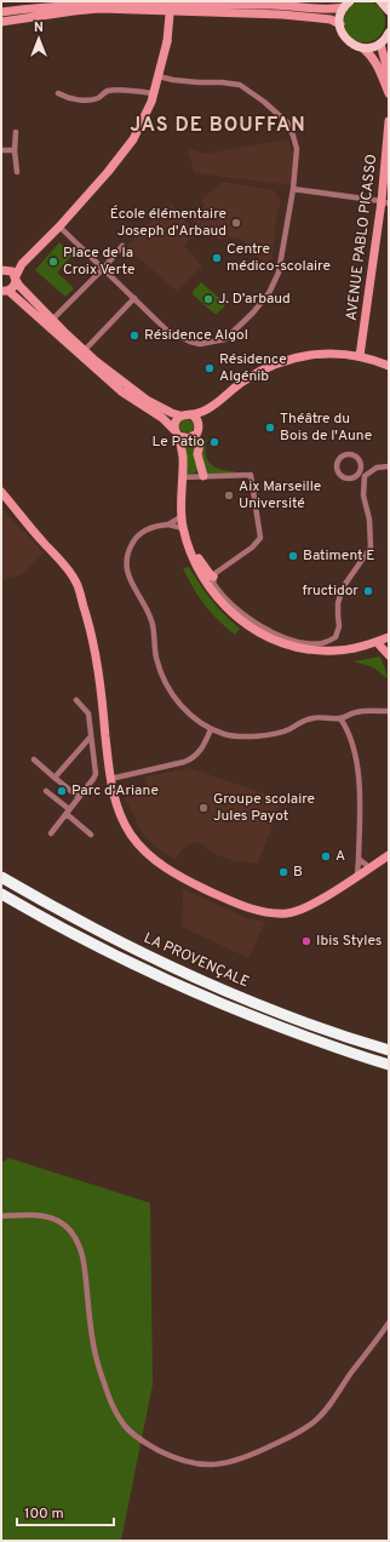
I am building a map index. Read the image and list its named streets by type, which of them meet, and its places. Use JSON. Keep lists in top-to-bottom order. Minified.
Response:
{"streets":{"highway":["LA PROVENÇALE"],"main road":["AVENUE PABLO PICASSO"]},"districts":["JAS DE BOUFFAN"],"places":["École élémentaire Joseph d'Arbaud","Centre médico-scolaire","Place de la Croix Verte","J. D’arbaud","Résidence Algol","Résidence Algénib","Théâtre du Bois de l'Aune","Le Patio","Aix Marseille Université","Batiment E","fructidor","Parc d'Ariane","Groupe scolaire Jules Payot","A","B","Ibis Styles"],"scale_bar":"100 m","north":"top"}
